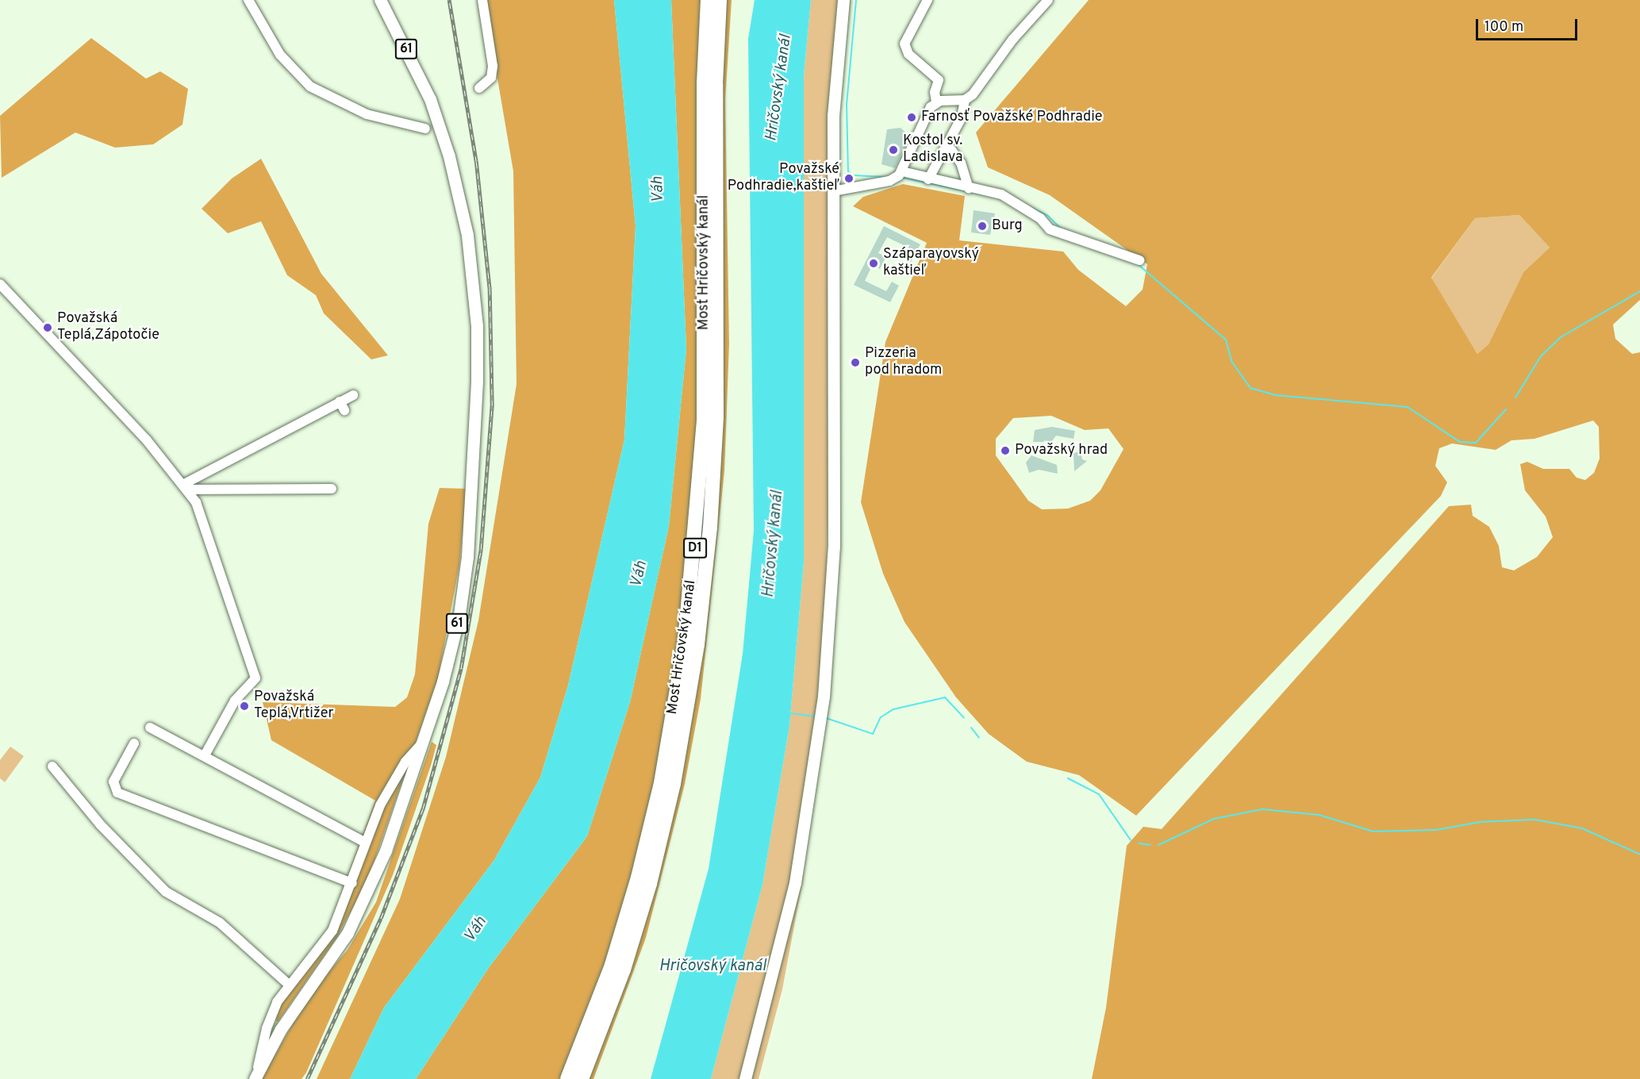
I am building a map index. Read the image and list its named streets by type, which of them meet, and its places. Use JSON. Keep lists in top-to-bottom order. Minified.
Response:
{"streets":{"highway":["Most Hričovský kanál","D1"],"main road":["61"]},"water":["Hričovský kanál","Váh"],"places":["Farnosť Považské Podhradie","Kostol sv. Ladislava","Považské Podhradie,kaštieľ","Burg","Száparayovský kaštieľ","Považská Teplá,Zápotočie","Pizzeria pod hradom","Považský hrad","Považská Teplá,Vrtižer"],"scale_bar":"100 m"}
